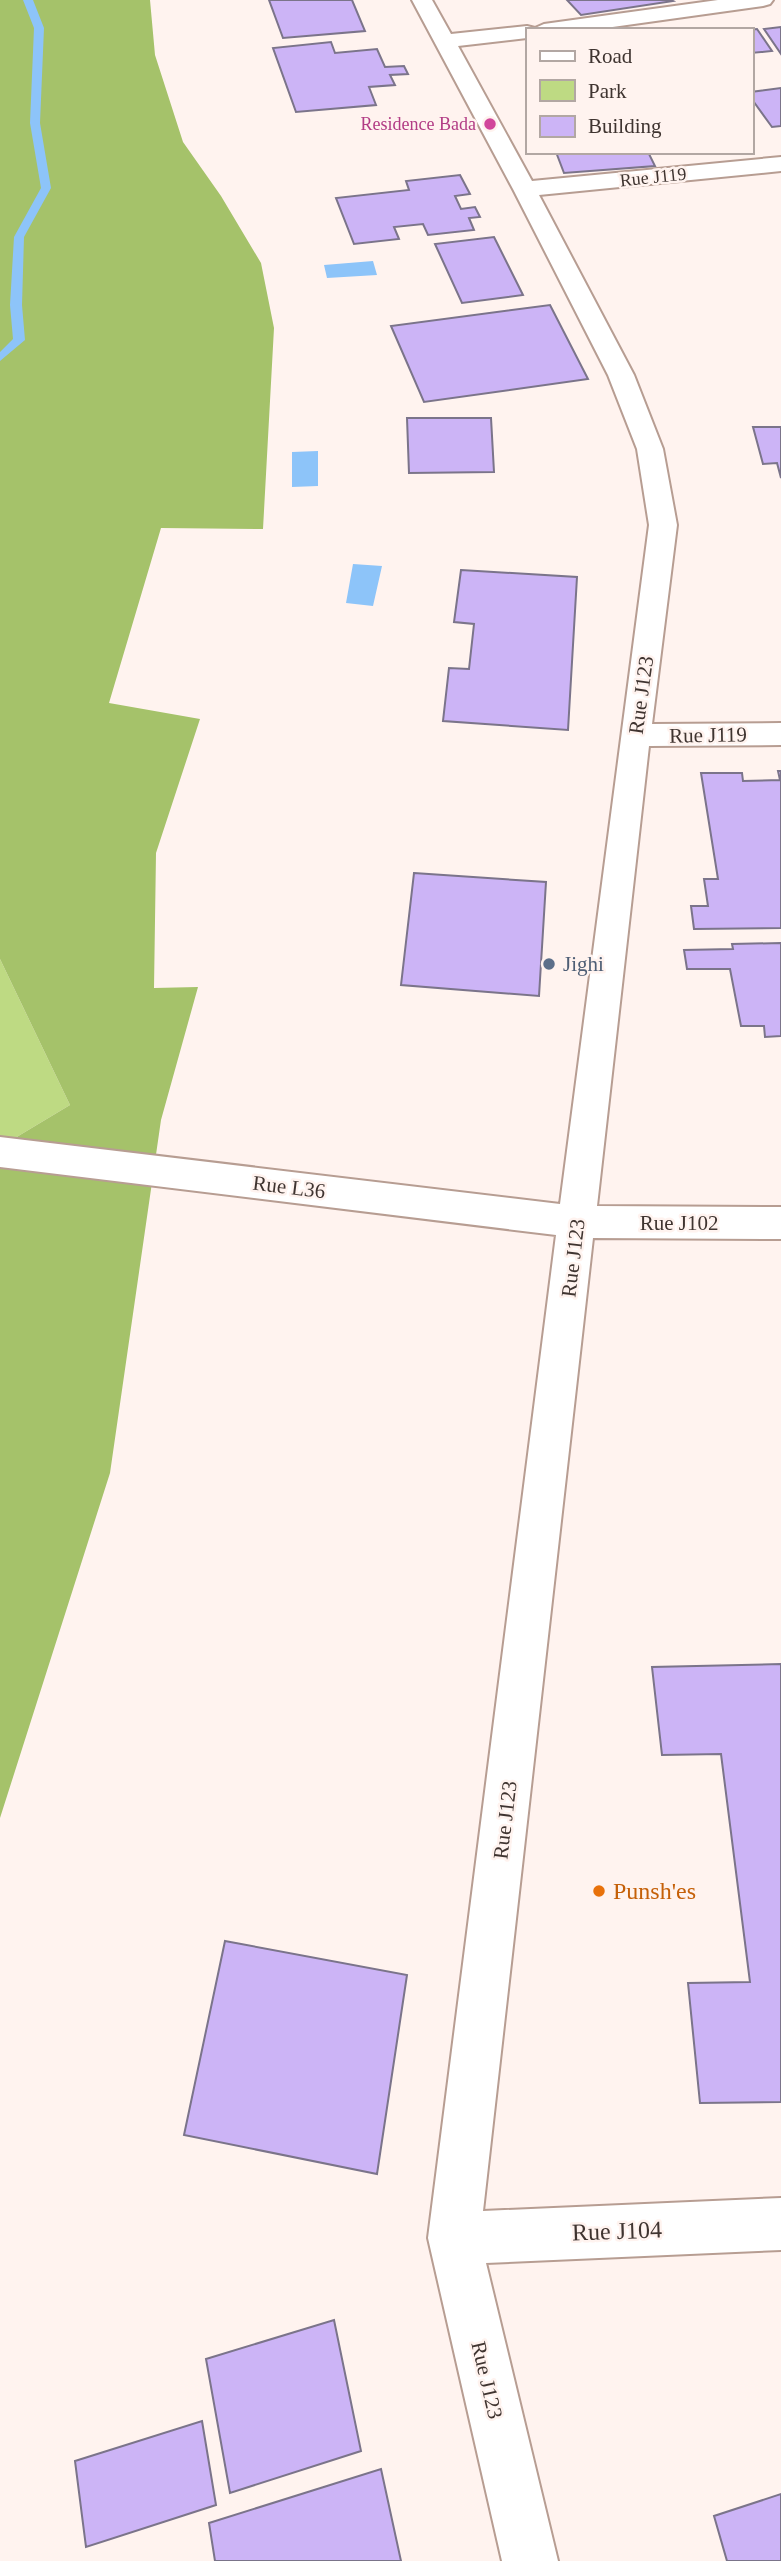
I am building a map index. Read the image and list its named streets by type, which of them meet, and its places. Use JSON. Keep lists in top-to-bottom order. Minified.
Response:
{"streets":{"street":["Rue J119","Rue J123","Rue L36","Rue J102","Rue J104"]},"crossings":[["Rue J119","Rue J123"],["Rue J123","Rue L36"],["Rue J123","Rue J102"],["Rue J123","Rue J104"],["Rue L36","Rue J102"]],"places":["Residence Bada","Jighi","Punsh'es"],"legend":["Road","Park","Building"]}
